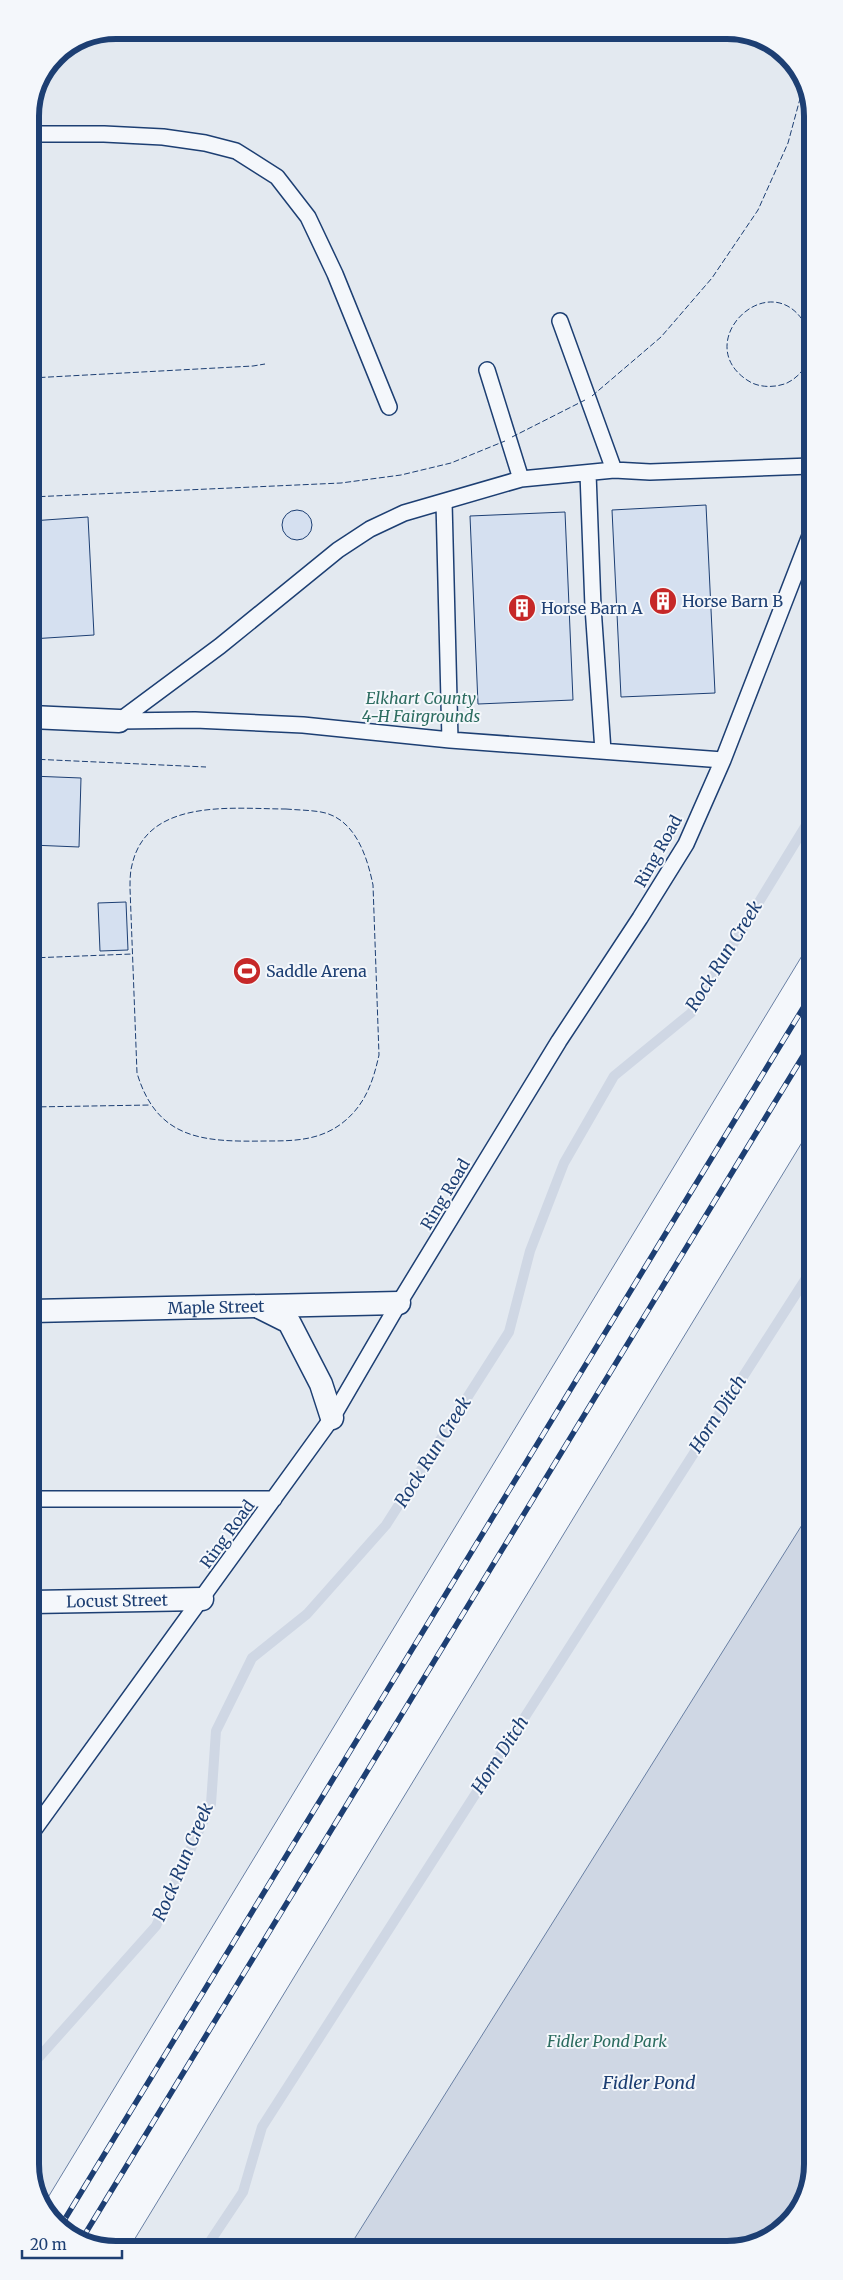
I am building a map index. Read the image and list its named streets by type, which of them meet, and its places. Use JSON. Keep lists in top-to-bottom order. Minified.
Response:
{"streets":{"street":["Maple Street","Locust Street"],"lane":["Ring Road"]},"crossings":[["Ring Road","Maple Street"],["Ring Road","Locust Street"]],"water":["Rock Run Creek","Horn Ditch","Fidler Pond"],"parks":["Elkhart County 4-H Fairgrounds","Fidler Pond Park"],"places":{"building":["Horse Barn B","Horse Barn A"],"sports":["Saddle Arena"]},"scale_bar":"20 m"}
